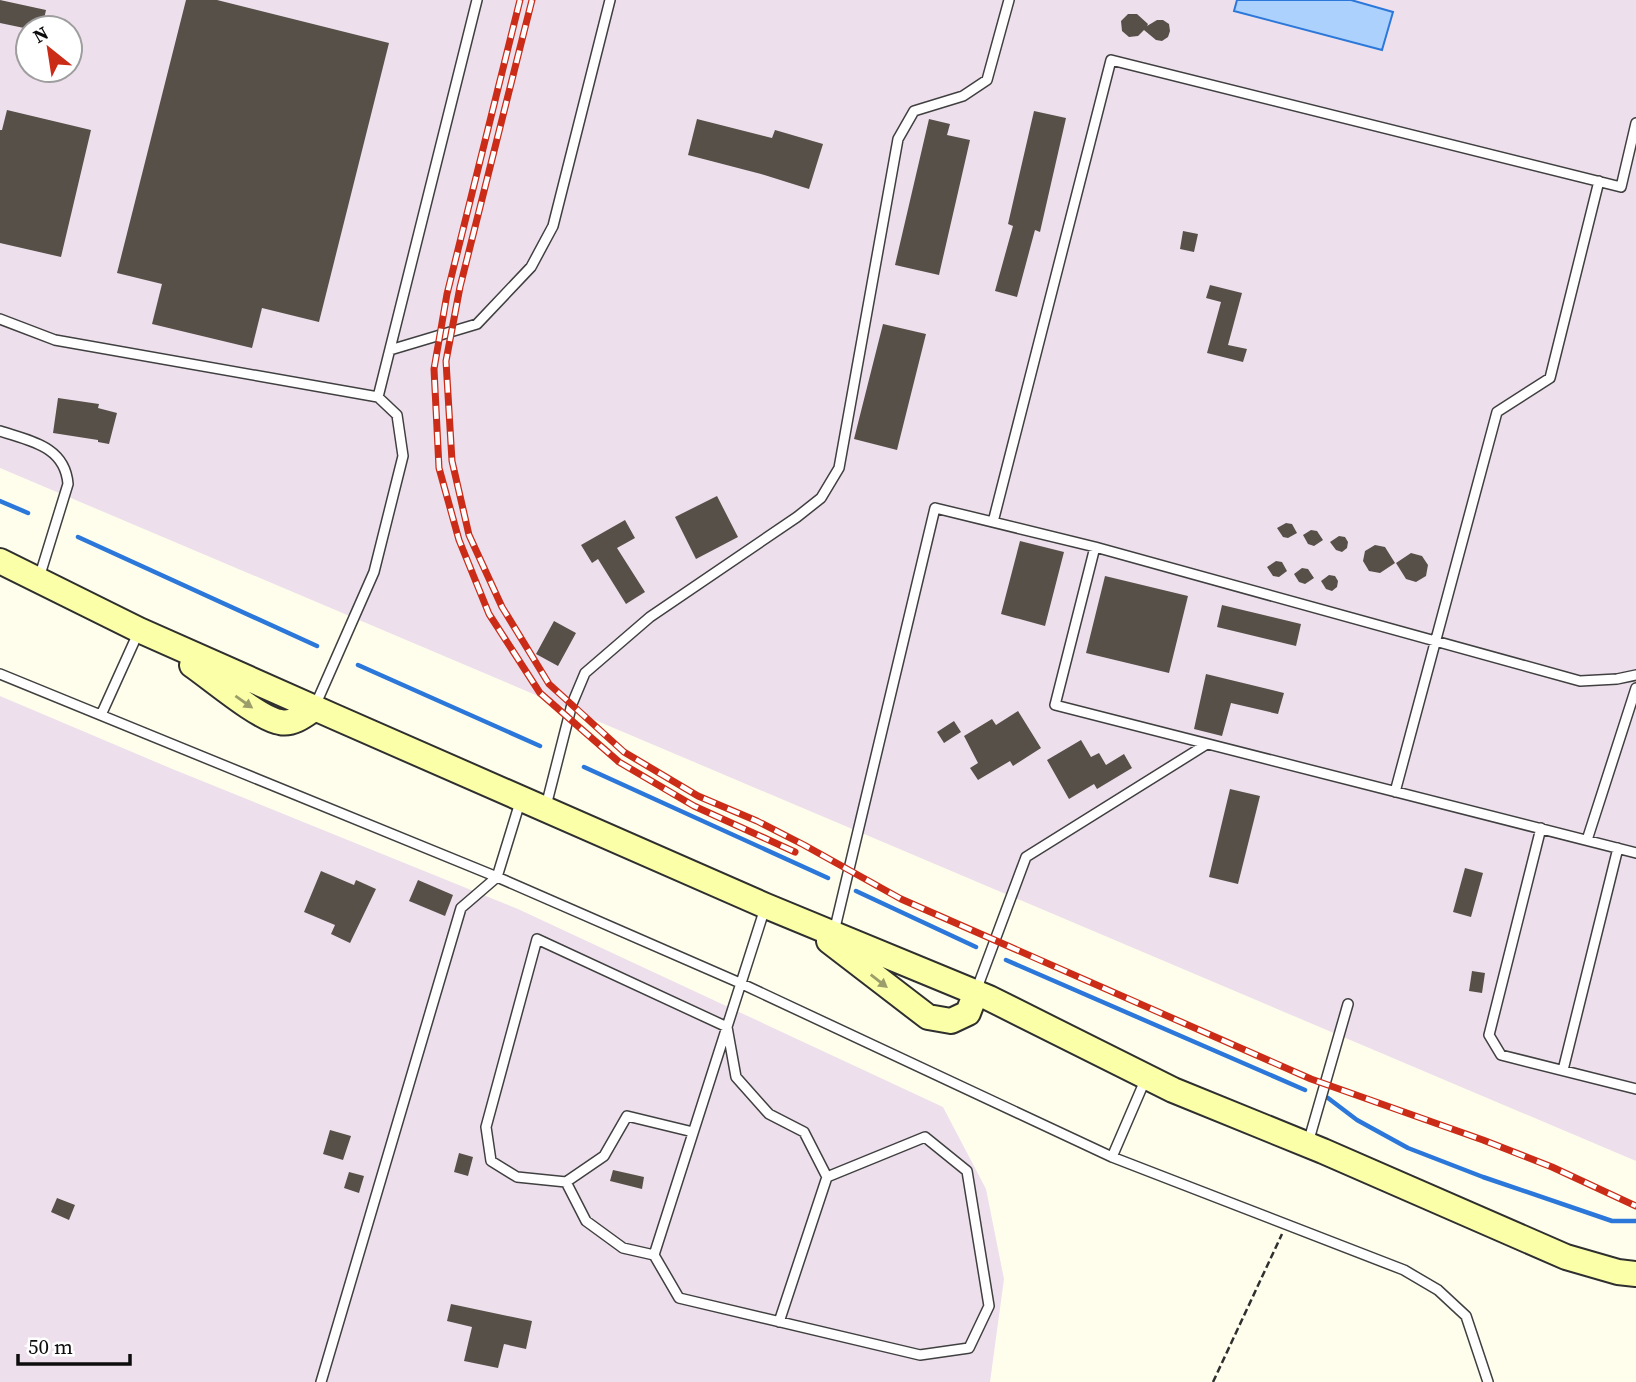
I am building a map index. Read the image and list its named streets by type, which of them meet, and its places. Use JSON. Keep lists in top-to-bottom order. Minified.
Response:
{"scale_bar":"50 m","north":"top left"}
